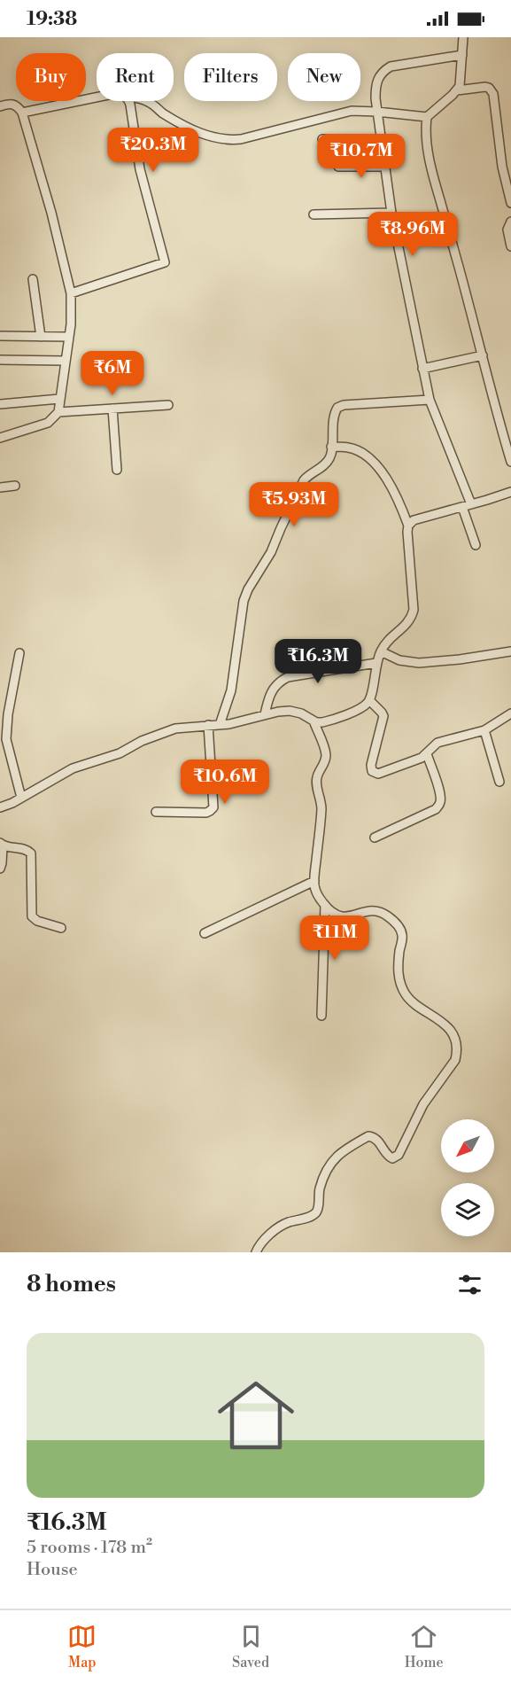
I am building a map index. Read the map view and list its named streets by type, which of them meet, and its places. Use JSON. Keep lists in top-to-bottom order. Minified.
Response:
{"north":"bottom left","page":{"status":"19:38","chip":["Buy","Rent","Filters","New"],"price":["₹20.3M","₹10.7M","₹8.96M","₹6M","₹5.93M","₹16.3M","₹10.6M","₹11M"],"heading":"8 homes","list":[{"name":"₹16.3M","note":"5 rooms · 178 m² · House"}],"tabs":["Map","Saved","Home"]}}
